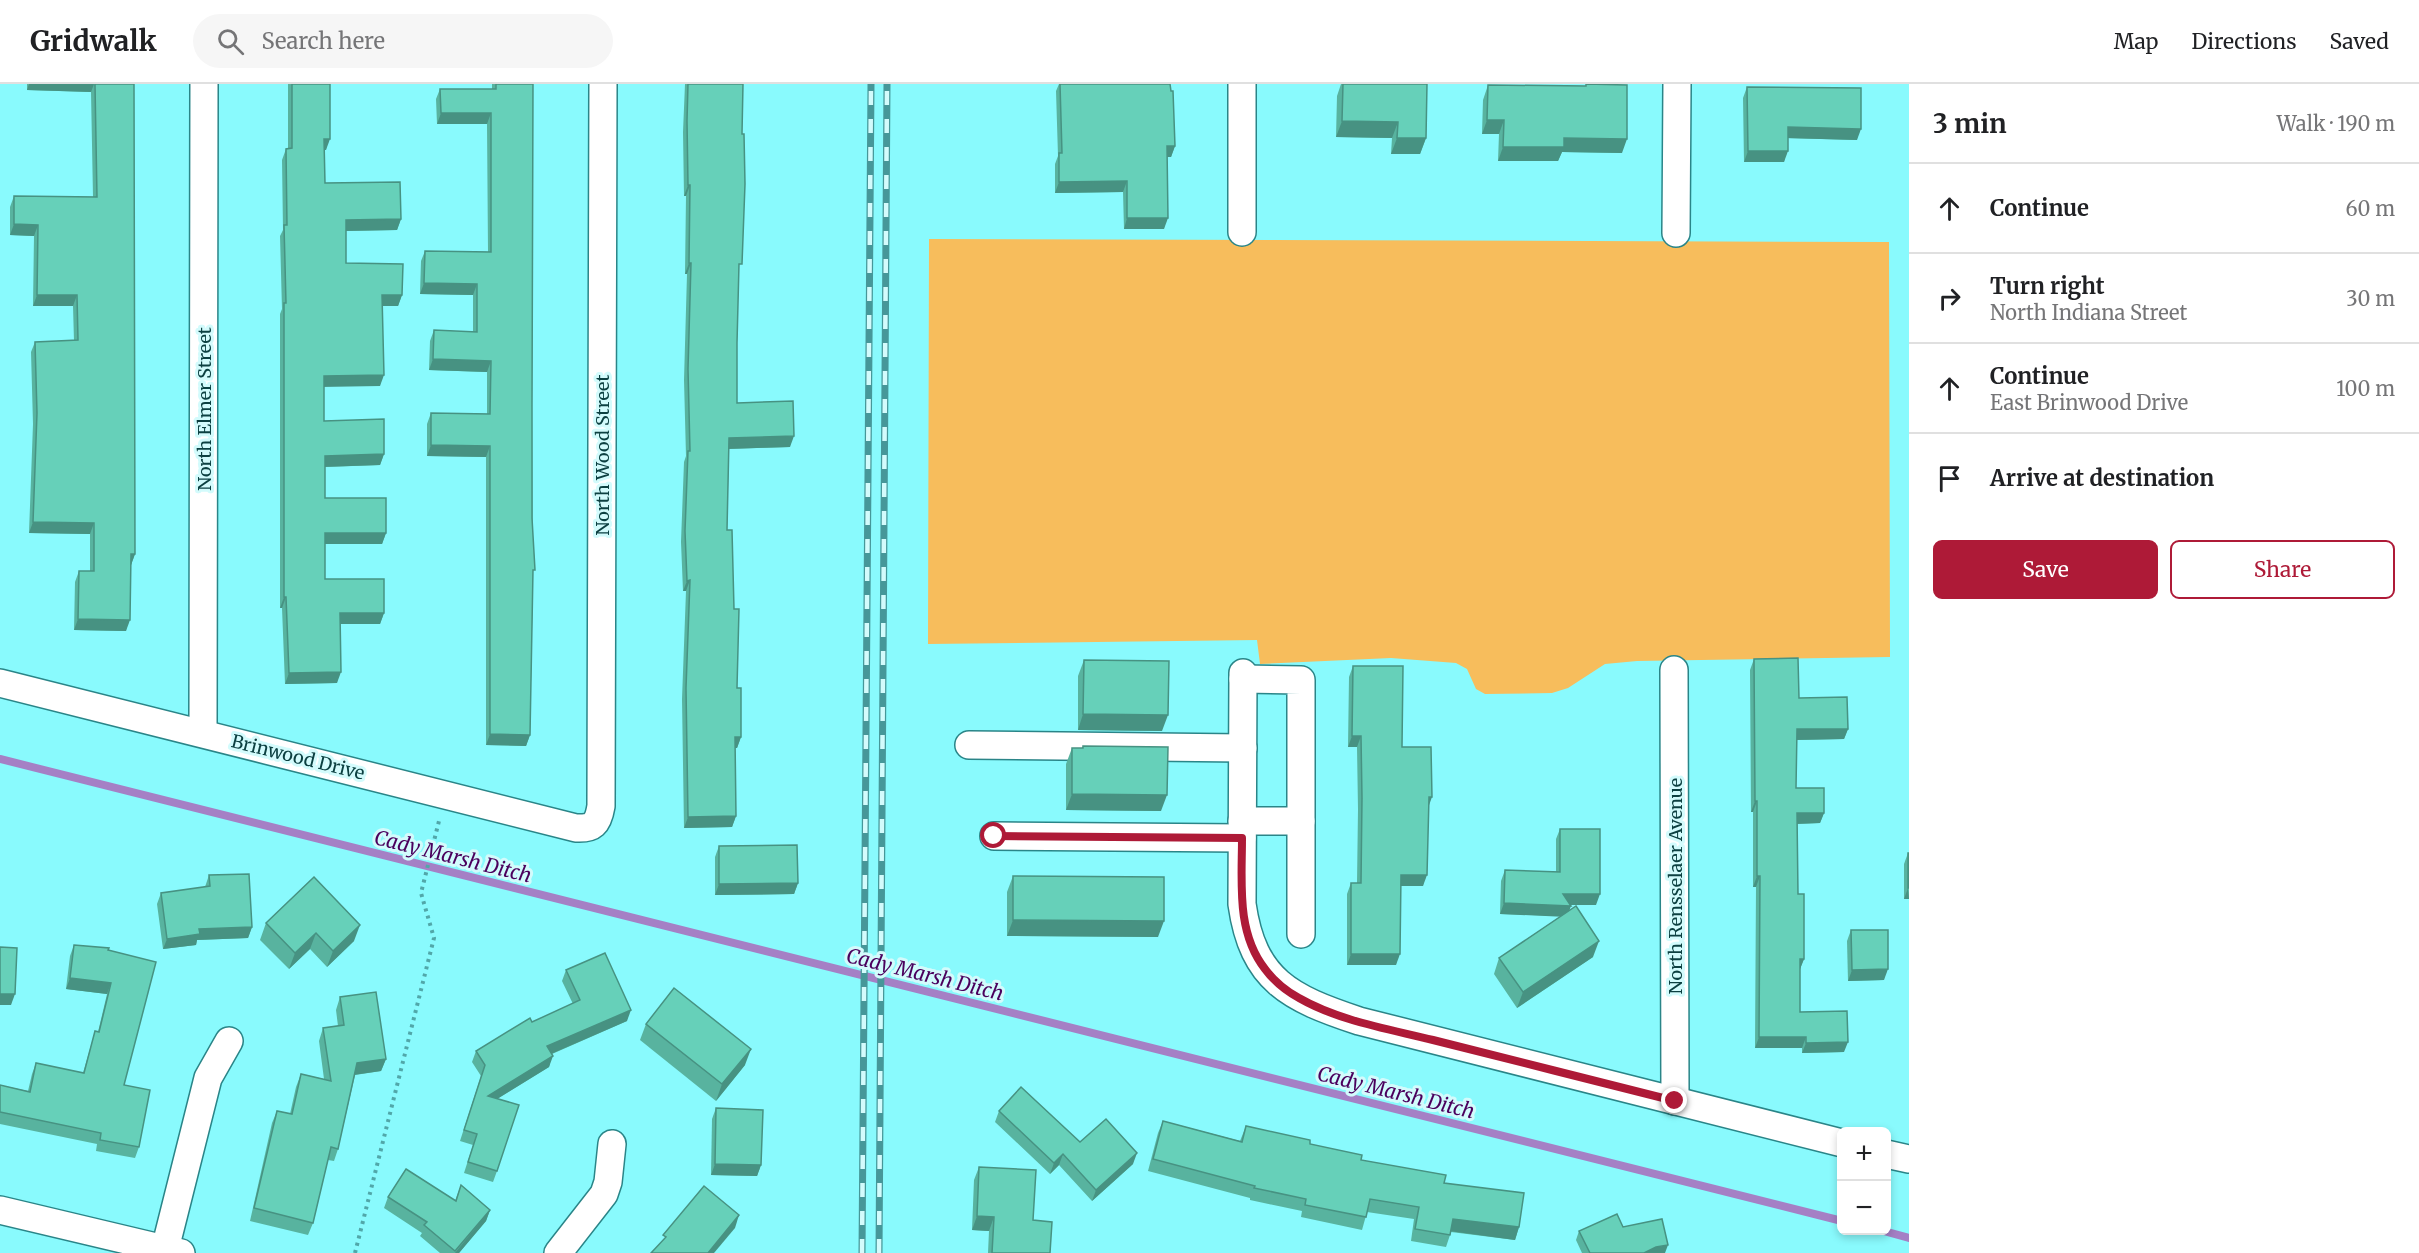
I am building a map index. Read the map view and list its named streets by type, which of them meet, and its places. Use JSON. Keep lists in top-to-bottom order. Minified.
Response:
{"streets":{"street":["North Elmer Street","North Wood Street","Brinwood Drive","North Rensselaer Avenue"]},"crossings":[["North Elmer Street","Brinwood Drive"],["North Wood Street","Brinwood Drive"]],"water":["Cady Marsh Ditch"],"page":{"header":"Gridwalk","search":"Search here","nav":["Map","Directions","Saved"],"heading":["3 min","Walk · 190 m"],"list":[["Continue","60 m"],["Turn right","North Indiana Street","30 m"],["Continue","East Brinwood Drive","100 m"],"Arrive at destination"],"buttons":["Save","Share"],"map_buttons":["+","−"]}}
